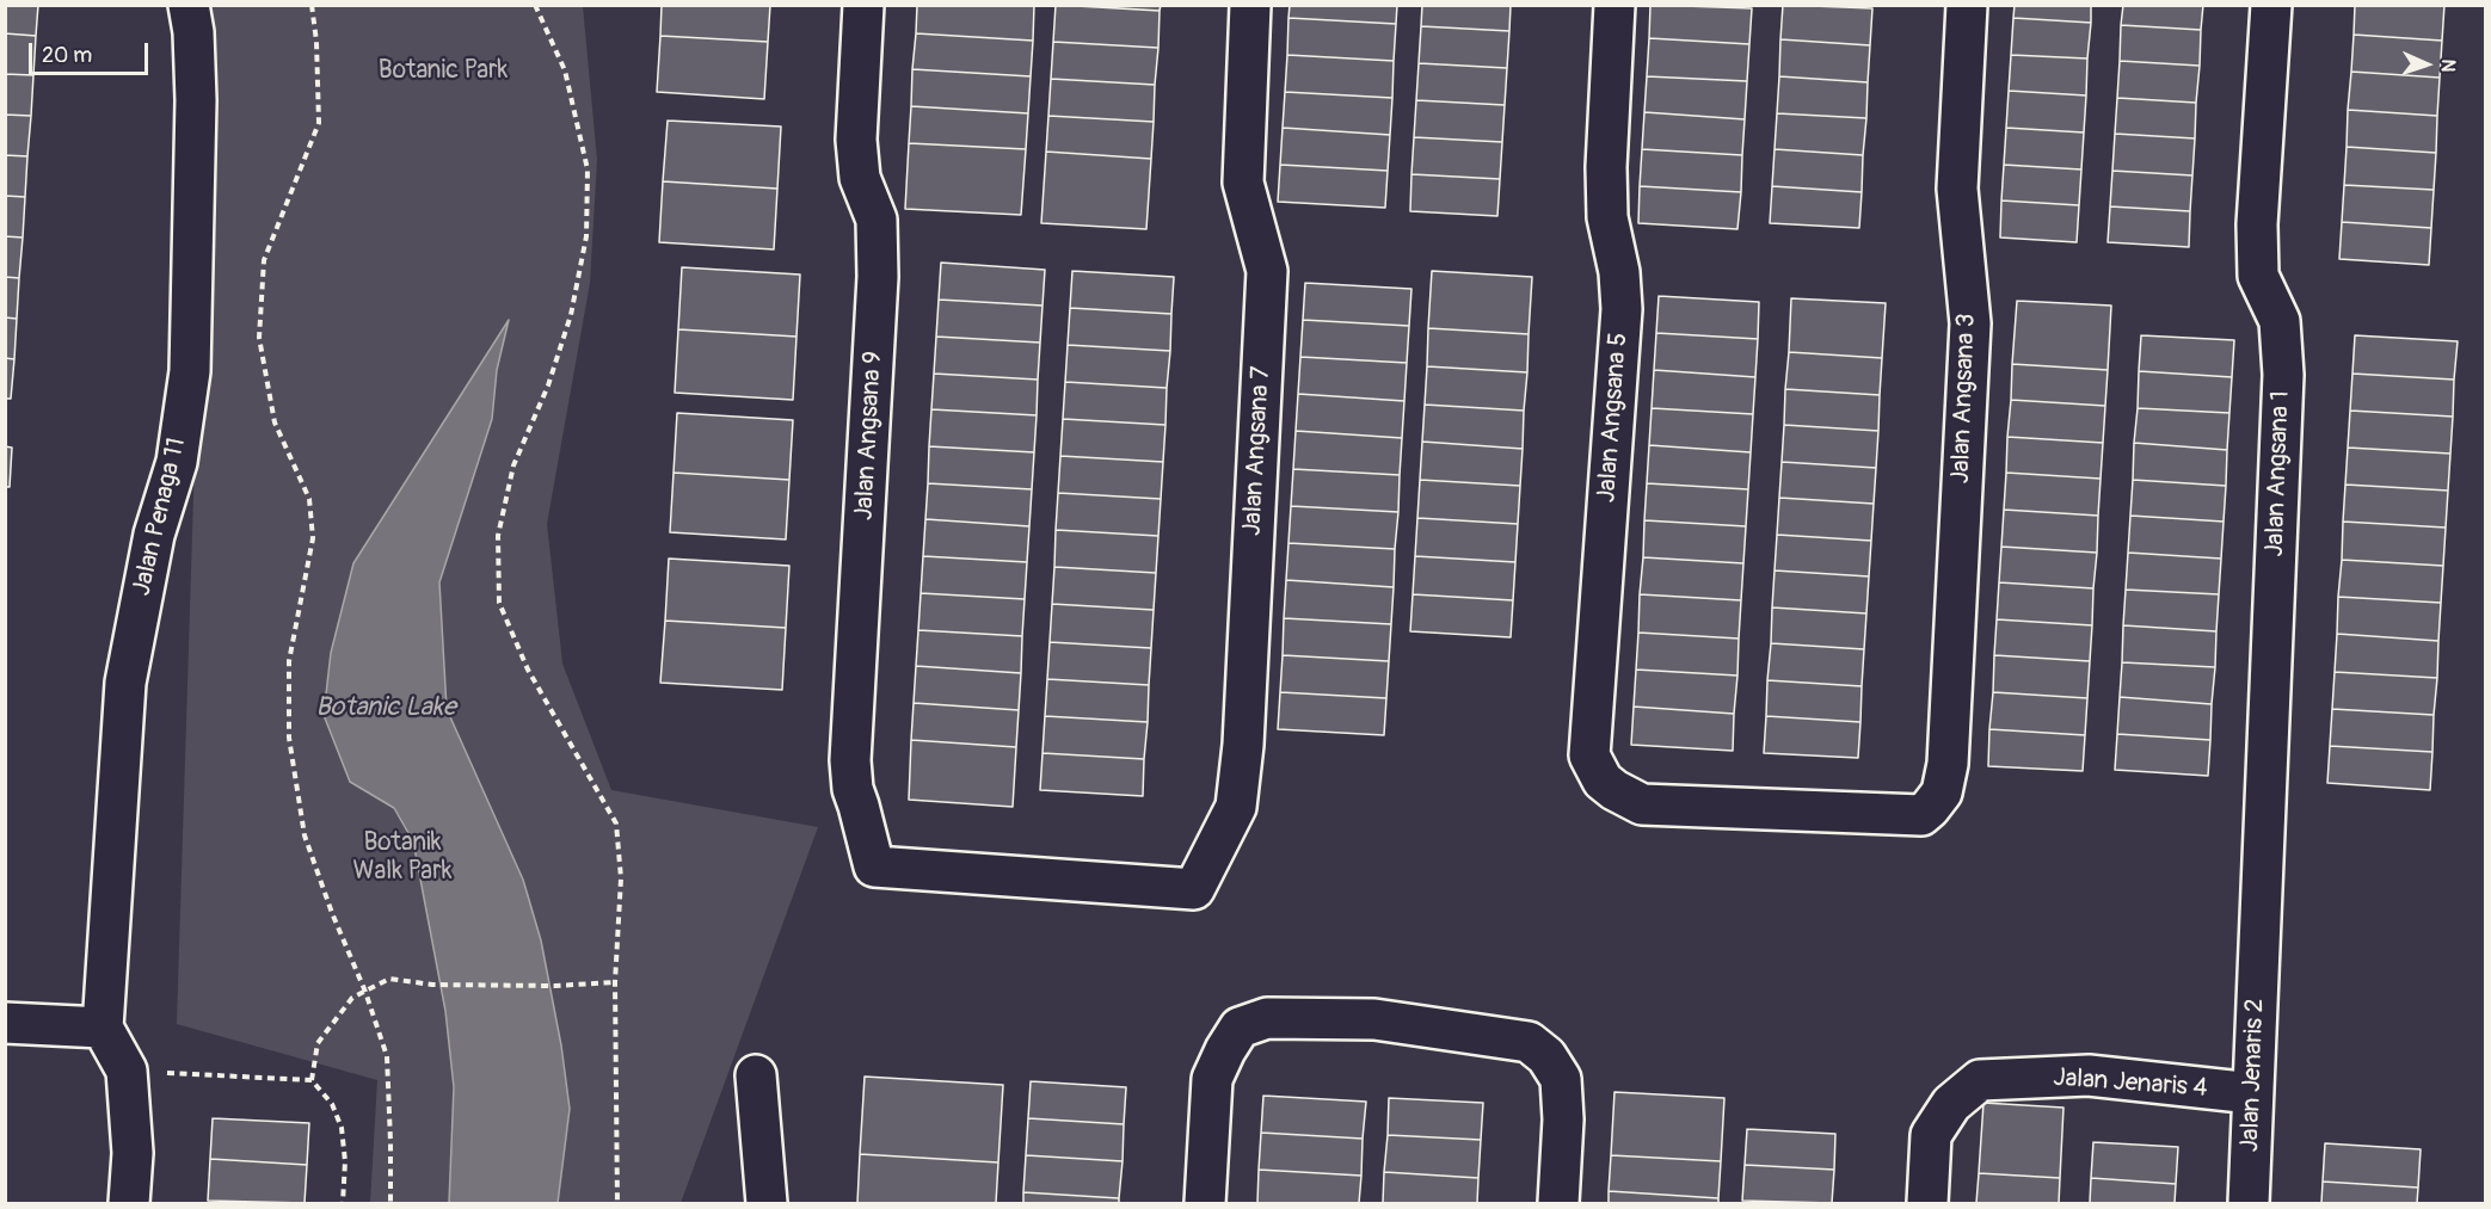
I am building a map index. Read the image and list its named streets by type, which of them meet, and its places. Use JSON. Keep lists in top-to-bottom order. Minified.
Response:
{"streets":{"street":["Jalan Angsana 3","Jalan Angsana 5","Jalan Angsana 9","Jalan Angsana 7","Jalan Angsana 1","Jalan Penaga 11","Jalan Jenaris 2","Jalan Jenaris 4"]},"crossings":[["Jalan Angsana 3","Jalan Angsana 5"],["Jalan Angsana 9","Jalan Angsana 7"],["Jalan Angsana 1","Jalan Jenaris 2"],["Jalan Jenaris 2","Jalan Jenaris 4"]],"water":["Botanic Lake"],"parks":["Botanic Park","Botanik Walk Park"],"scale_bar":"20 m","north":"right"}
